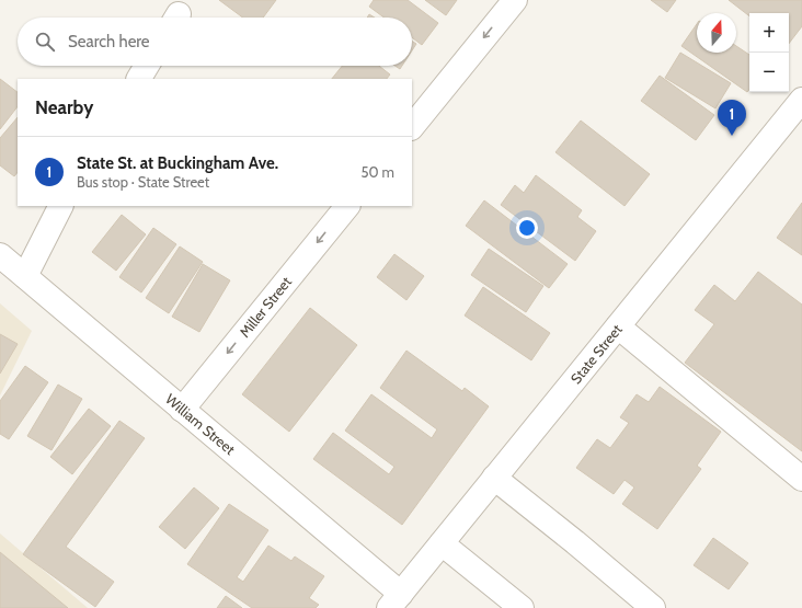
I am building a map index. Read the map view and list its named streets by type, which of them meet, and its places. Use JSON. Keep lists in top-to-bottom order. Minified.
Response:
{"streets":{"street":["Miller Street","State Street","William Street"]},"crossings":[["Miller Street","William Street"],["State Street","William Street"]],"one_way":["Miller Street"],"north":"top","page":{"map_buttons":["+","−"],"search":"Search here","heading":"Nearby","pins":"1","list":[{"mark":"1","name":"State St. at Buckingham Ave.","note":"Bus stop · State Street","value":"50 m"}]}}
